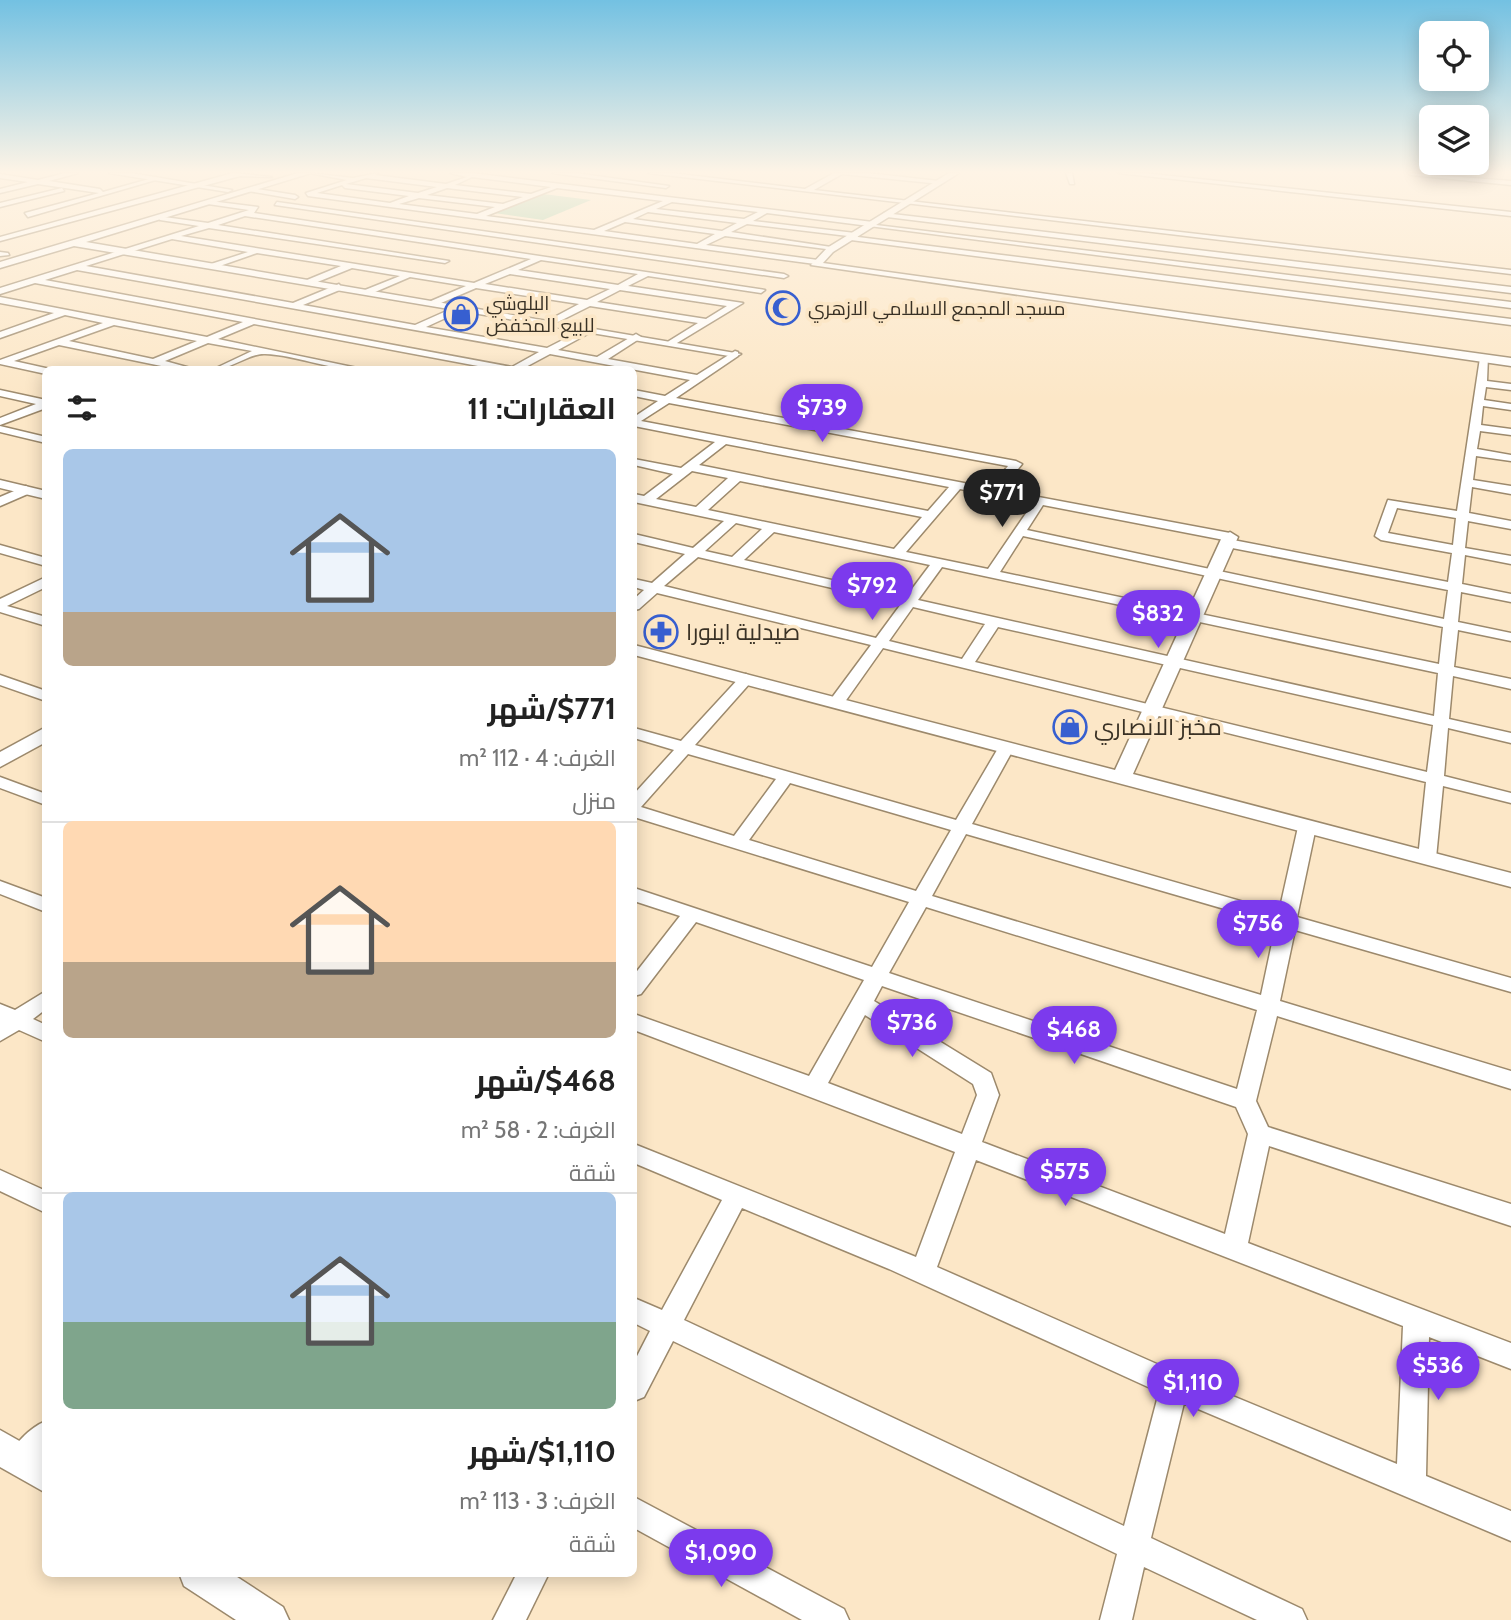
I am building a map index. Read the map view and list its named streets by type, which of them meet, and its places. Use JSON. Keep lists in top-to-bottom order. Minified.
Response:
{"places":{"mosque":["مسجد المجمع الاسلامي الازهري"],"shop":["البلوشي للبيع المخفض","مخبز الانصاري"],"pharmacy":["صيدلية اينورا"]},"page":{"heading":"العقارات: 11","price":["$739","$771","$792","$832","$756","$736","$468","$575","$536","$1,110","$1,090"],"list":[{"name":"$771/شهر","note":"الغرف: 4 · 112 m² · منزل"},{"name":"$468/شهر","note":"الغرف: 2 · 58 m² · شقة"},{"name":"$1,110/شهر","note":"الغرف: 3 · 113 m² · شقة"}]}}
